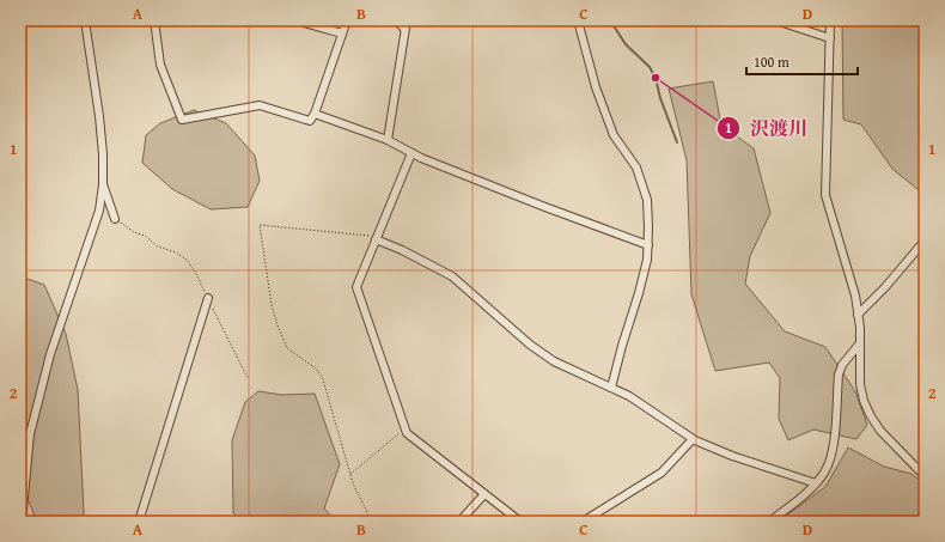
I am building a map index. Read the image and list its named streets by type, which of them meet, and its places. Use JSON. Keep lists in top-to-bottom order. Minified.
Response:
{"places":["沢渡川"],"scale_bar":"100 m","grid":{"columns":["A","B","C","D"],"rows":["1","2"]}}
